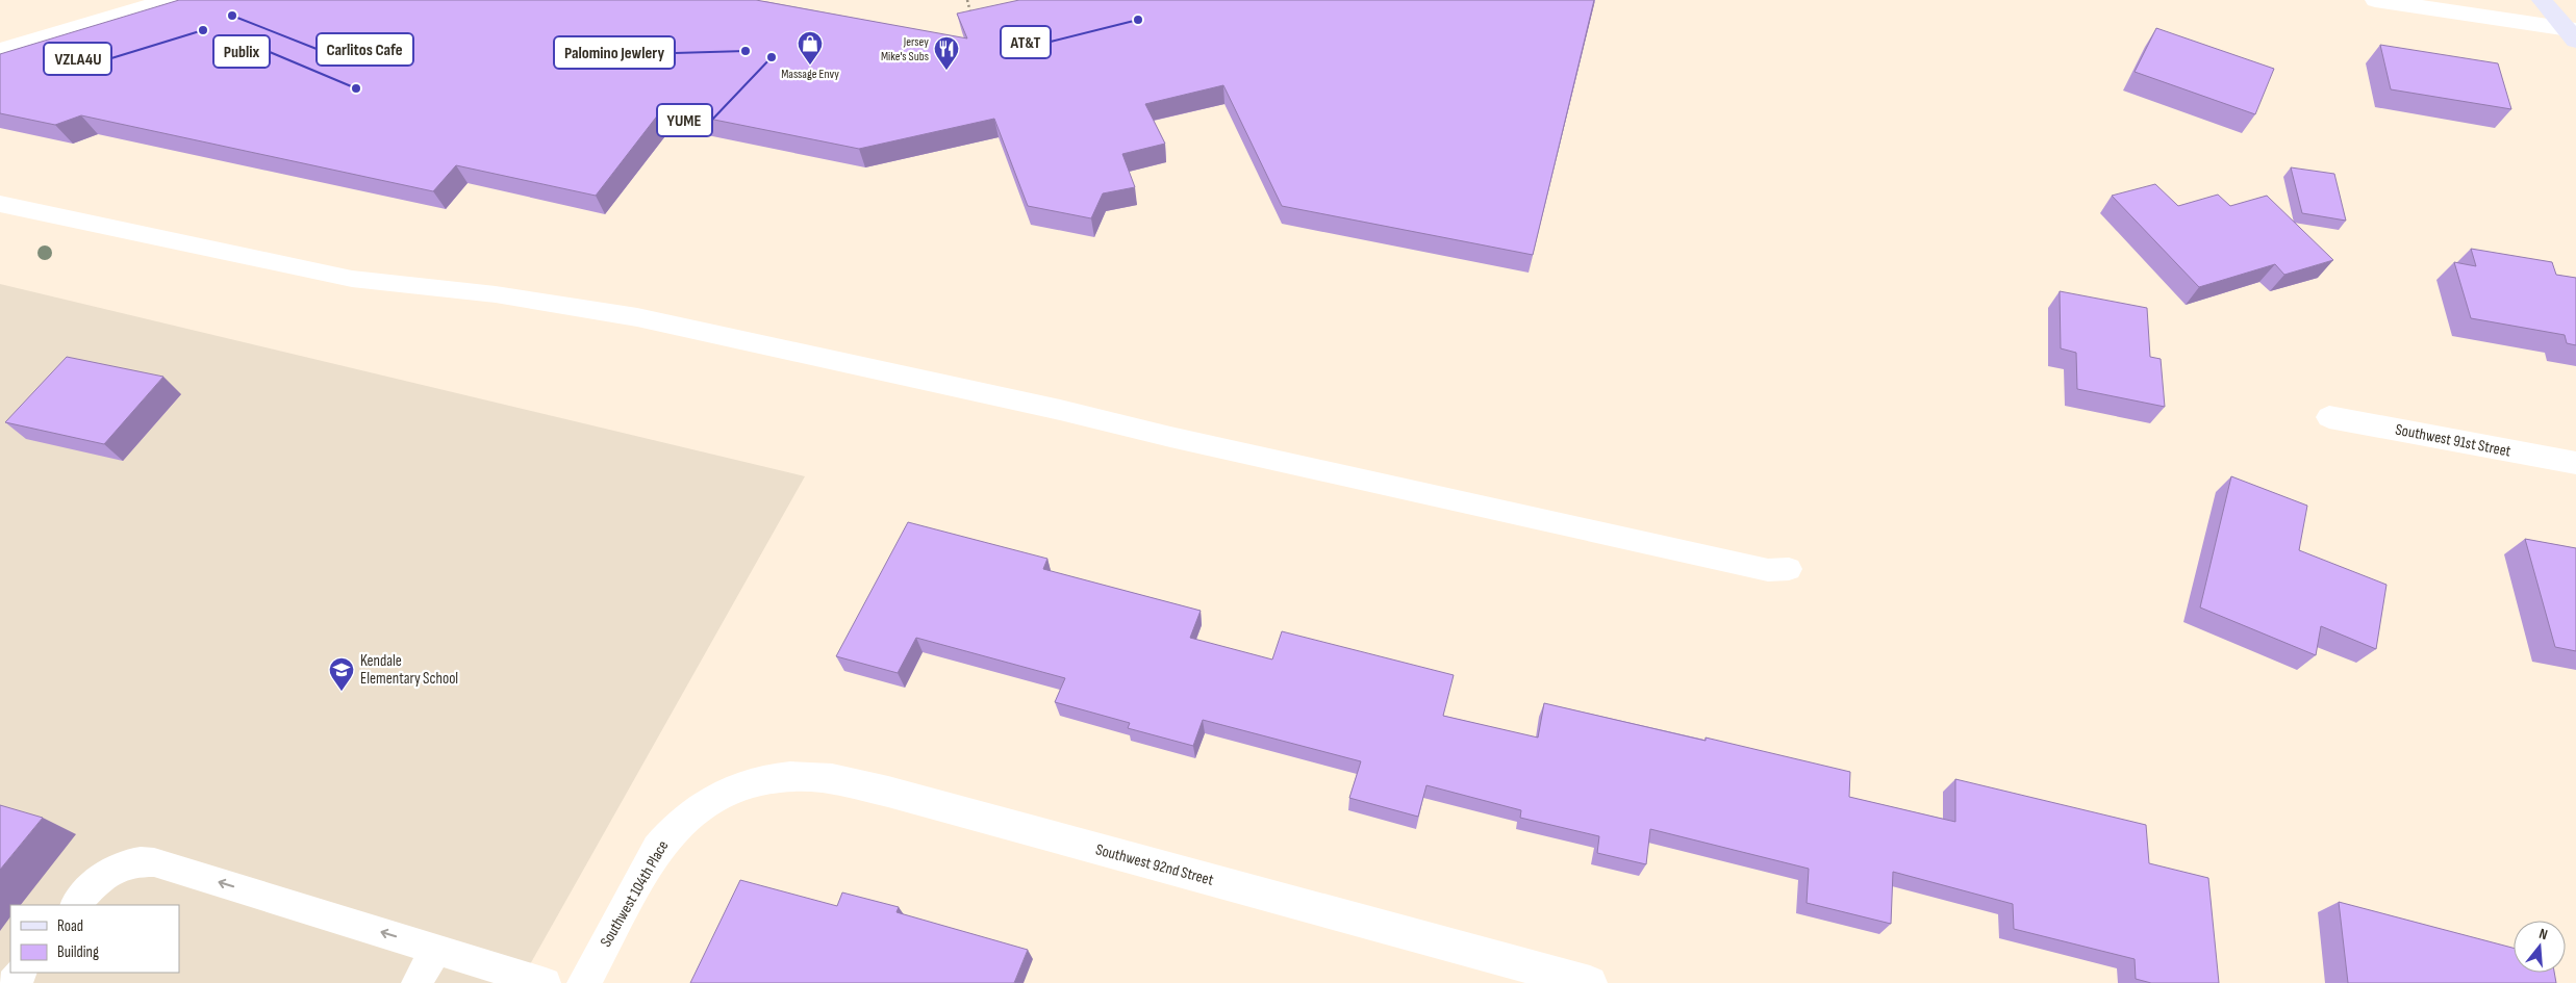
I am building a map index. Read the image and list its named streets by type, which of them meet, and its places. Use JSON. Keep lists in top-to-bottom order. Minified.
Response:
{"streets":{"street":["Southwest 91st Street","Southwest 92nd Street","Southwest 104th Place"]},"crossings":[["Southwest 92nd Street","Southwest 104th Place"]],"places":{"other":["Carlitos Cafe","AT&T","VZLA4U","Palomino Jewlery","YUME","Publix"],"shop":["Massage Envy"],"restaurant":["Jersey Mike's Subs"],"school or university":["Kendale Elementary School"]},"legend":["Road","Building"],"north":"top"}
